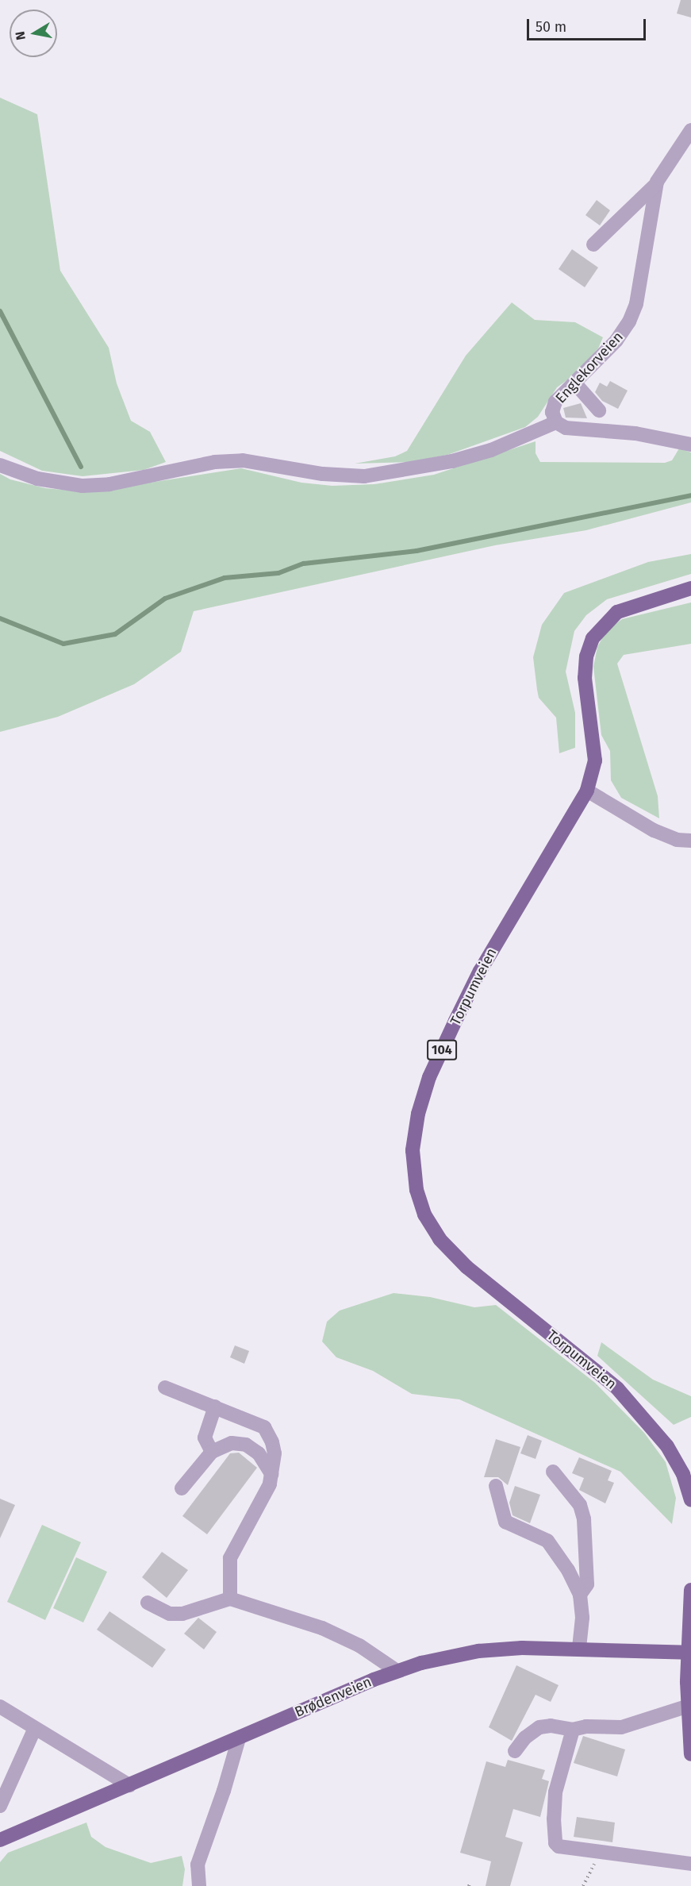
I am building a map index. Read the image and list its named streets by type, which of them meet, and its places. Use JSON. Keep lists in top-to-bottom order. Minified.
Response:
{"streets":{"main road":["Torpumveien","104","Brødenveien"],"street":["Englekorveien"]},"scale_bar":"50 m","north":"left"}
